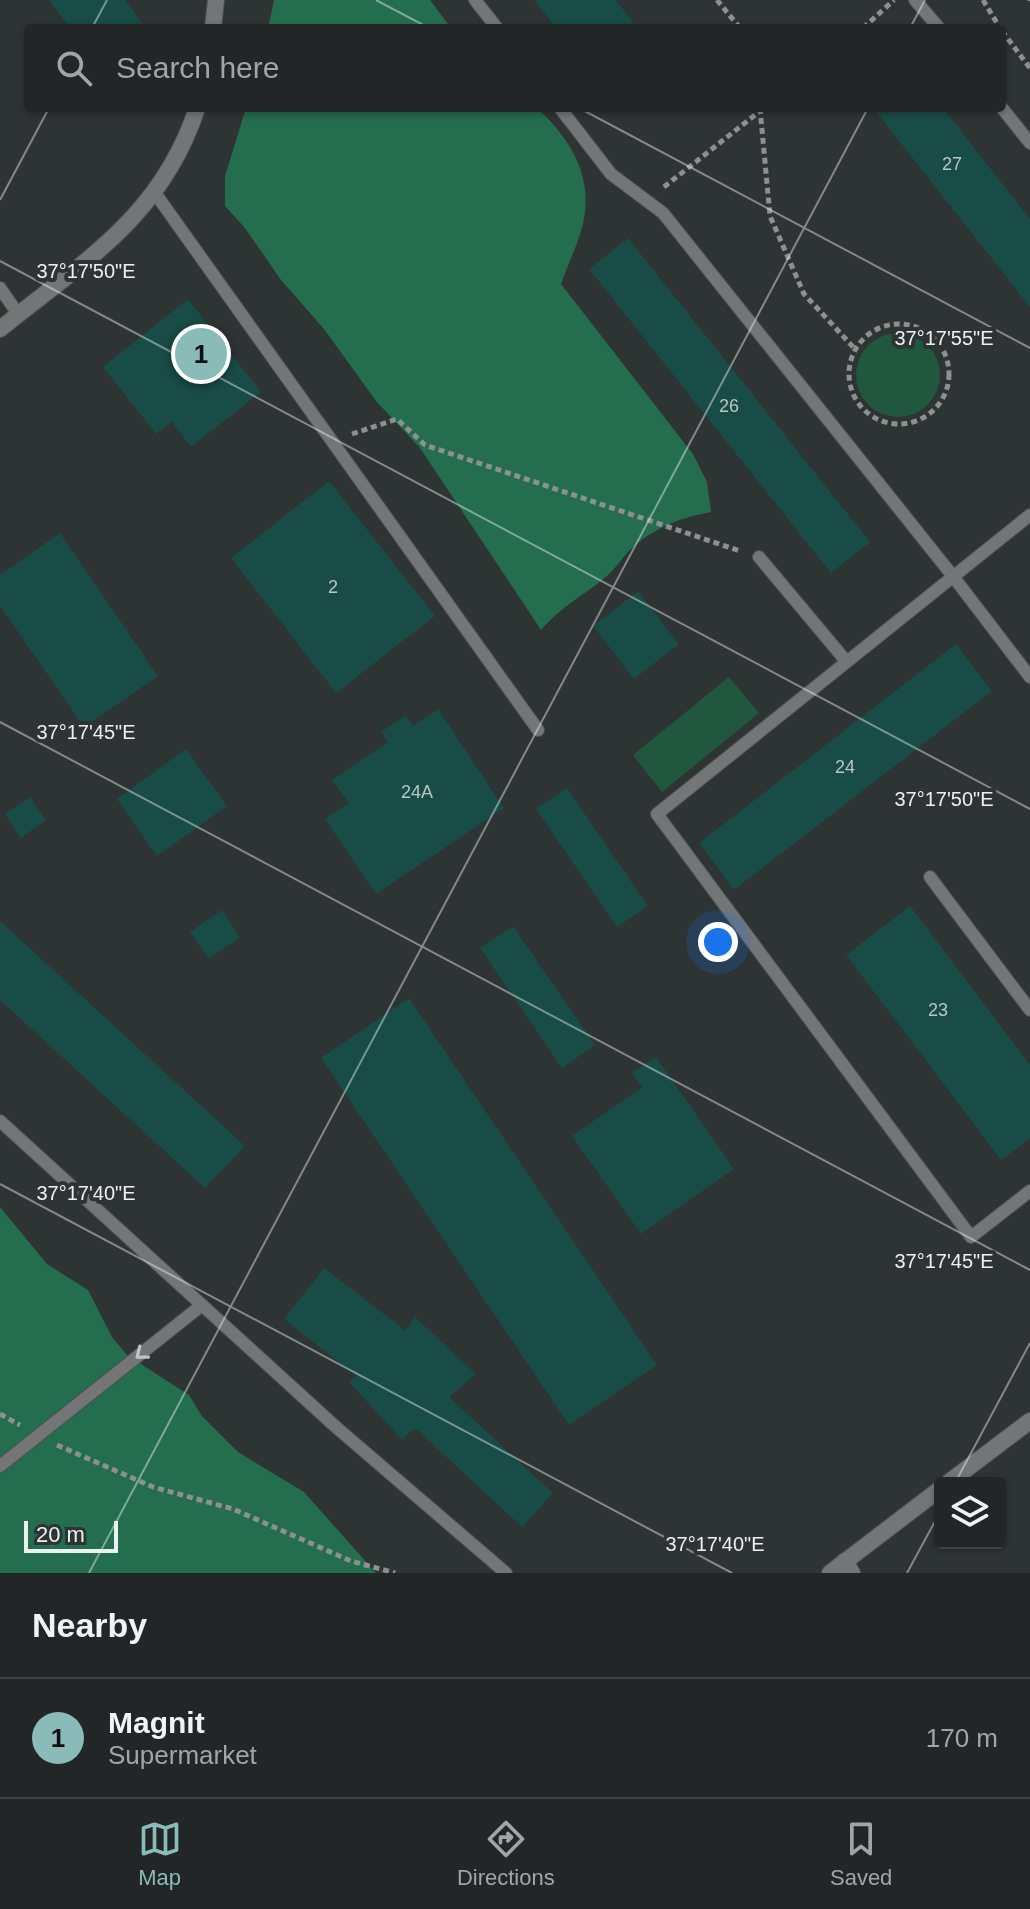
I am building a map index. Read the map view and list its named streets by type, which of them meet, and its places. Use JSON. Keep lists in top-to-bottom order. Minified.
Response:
{"house_numbers":["27","26","2","24","24А","23"],"scale_bar":"20 m","page":{"search":"Search here","pins":"1","scale":"20 m","heading":"Nearby","list":[{"mark":"1","name":"Magnit","note":"Supermarket","value":"170 m"}],"nav":["Map","Directions","Saved"]},"coordinates":["37°17'50\"E","37°17'55\"E","37°17'45\"E","37°17'40\"E"]}
